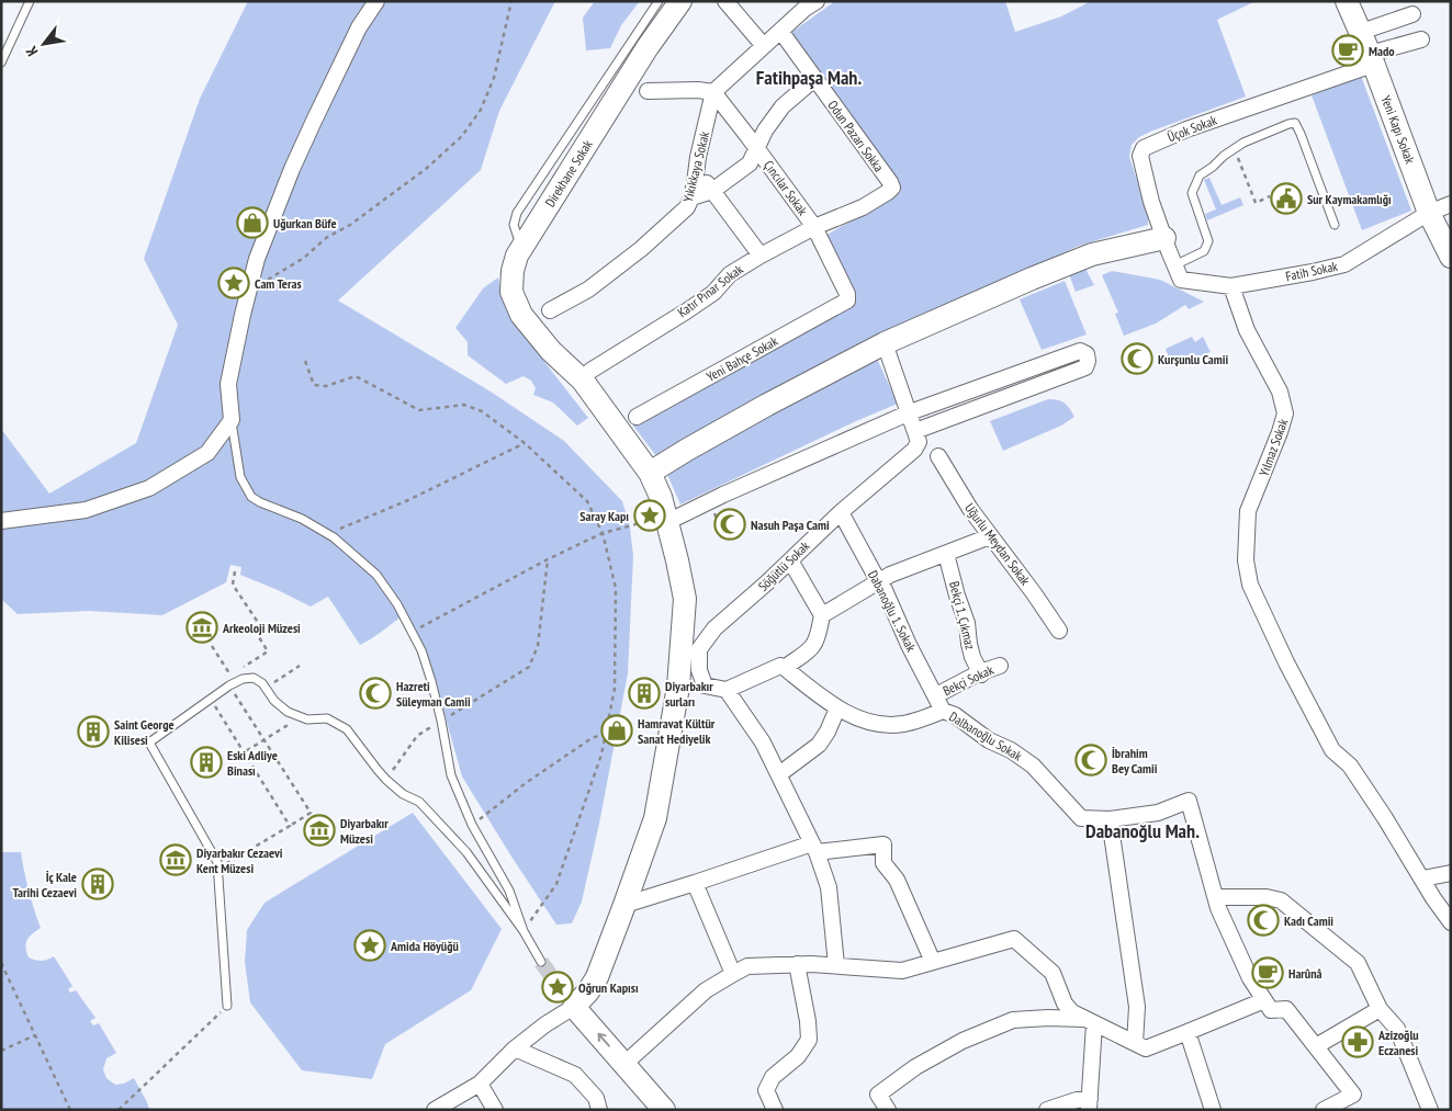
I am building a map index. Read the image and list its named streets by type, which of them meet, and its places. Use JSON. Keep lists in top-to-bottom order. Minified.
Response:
{"streets":{"street":["Üçok Sokak","Yeni Kapı Sokak","Odun Pazarı Sokka","Yıkıkkaya Sokak","Direkhane Sokak","Çıncılar Sokak","Fatih Sokak","Katır Pınar Sokak","Yeni Bahçe Sokak","Yılmaz Sokak","Uğurlu Meydan Sokak","Söğütlü Sokak","Dabanoğlu 1. Sokak","Bekçi 1. Çıkmaz","Bekçi Sokak","Dalbanoğlu Sokak"]},"crossings":[["Üçok Sokak","Yeni Kapı Sokak"],["Üçok Sokak","Fatih Sokak"],["Yeni Kapı Sokak","Fatih Sokak"],["Odun Pazarı Sokka","Katır Pınar Sokak"],["Yıkıkkaya Sokak","Çıncılar Sokak"],["Çıncılar Sokak","Katır Pınar Sokak"],["Çıncılar Sokak","Yeni Bahçe Sokak"],["Fatih Sokak","Yılmaz Sokak"],["Söğütlü Sokak","Dabanoğlu 1. Sokak"],["Dabanoğlu 1. Sokak","Bekçi Sokak"],["Dabanoğlu 1. Sokak","Dalbanoğlu Sokak"],["Bekçi 1. Çıkmaz","Bekçi Sokak"]],"districts":["Fatihpaşa Mah.","Dabanoğlu Mah."],"places":{"cafe":["Mado","Harûnâ"],"public building":["Sur Kaymakamlığı"],"shop":["Uğurkan Büfe","Hamravat Kültür Sanat Hediyelik"],"place":["Cam Teras","Saray Kapı","Amida Höyüğü","Oğrun Kapısı"],"mosque":["Kurşunlu Camii","Nasuh Paşa Cami","Hazreti Süleyman Camii","İbrahim Bey Camii","Kadı Camii"],"museum":["Arkeoloji Müzesi","Diyarbakır Müzesi","Diyarbakır Cezaevi Kent Müzesi"],"building":["Diyarbakır surları","Saint George Kilisesi","Eski Adliye Binası","İç Kale Tarihi Cezaevi"],"pharmacy":["Azizoğlu Eczanesi"]},"north":"bottom left"}
